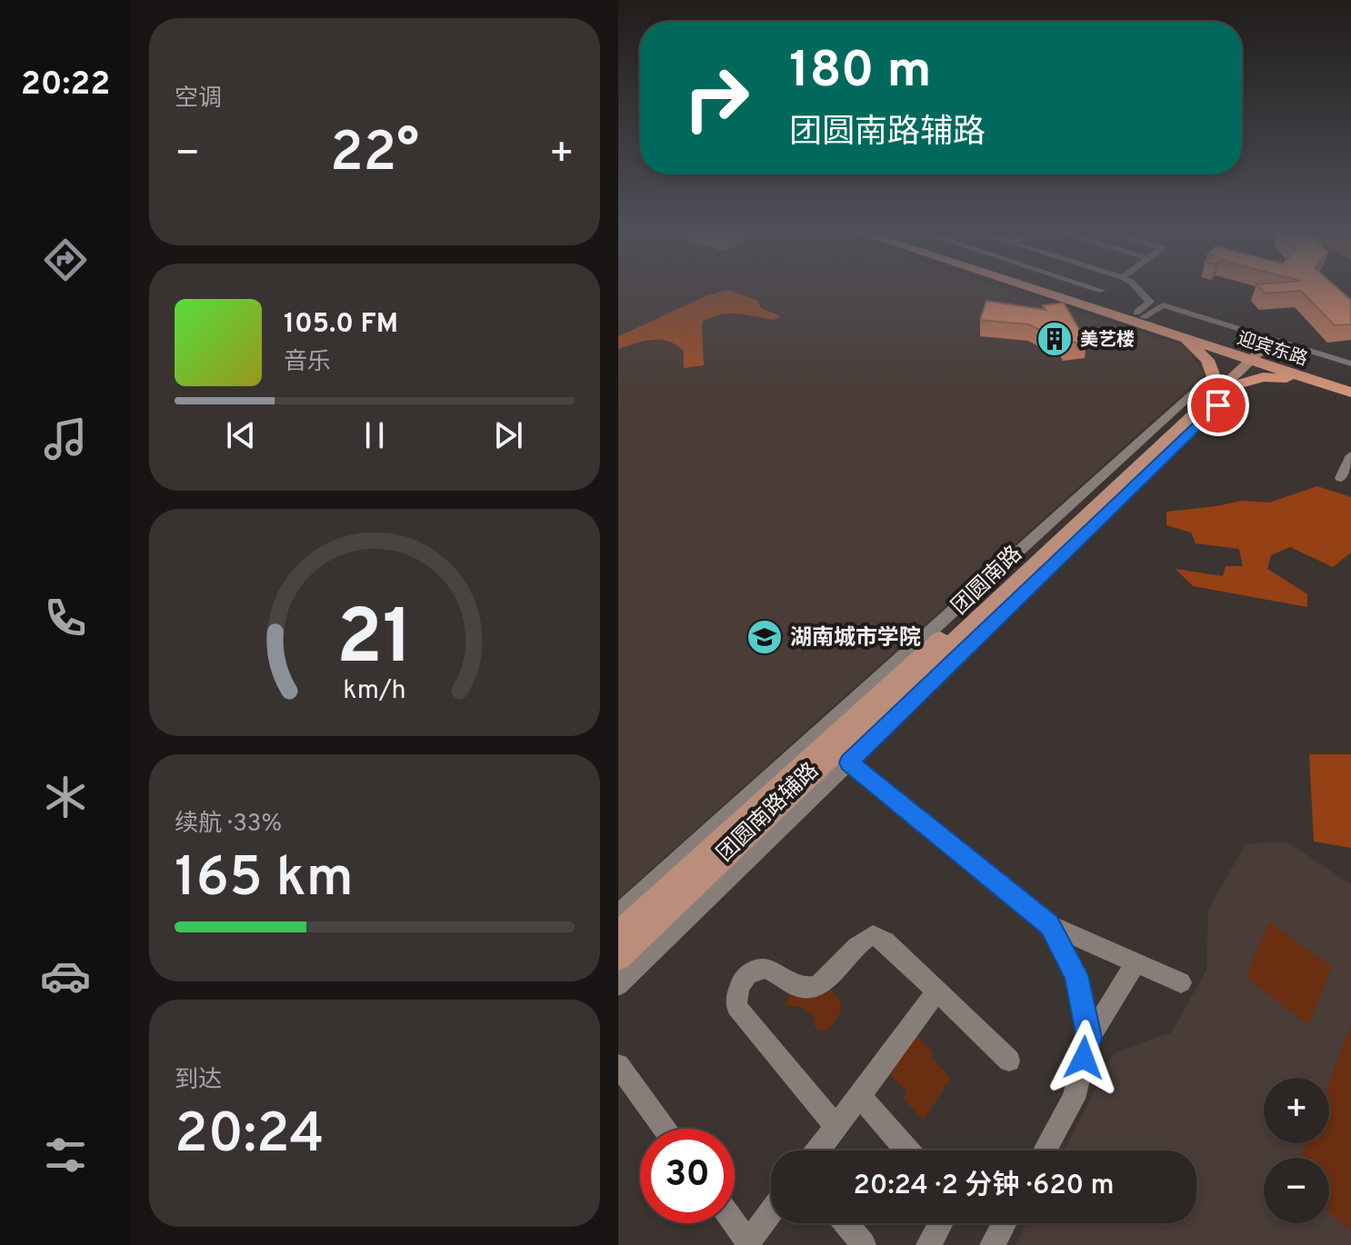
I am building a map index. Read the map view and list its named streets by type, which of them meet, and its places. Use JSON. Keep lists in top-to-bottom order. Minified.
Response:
{"streets":{"highway":["迎宾东路"],"main road":["团圆南路"],"street":["团圆南路辅路"]},"crossings":[["迎宾东路","团圆南路"],["团圆南路","团圆南路辅路"]],"places":{"building":["美艺楼"],"school or university":["湖南城市学院"]},"page":{"tabs":"20:22","tile":["空调",["续航 · 33%","165 km"],["到达","20:24"]],"turn":["180 m","团圆南路辅路"],"heat":["−","22°","+"],"song":["105.0 FM","音乐"],"map_buttons":["+","−"],"limit":"30","trip":"20:24 · 2 分钟 · 620 m","gauge":["21","km/h"]}}
